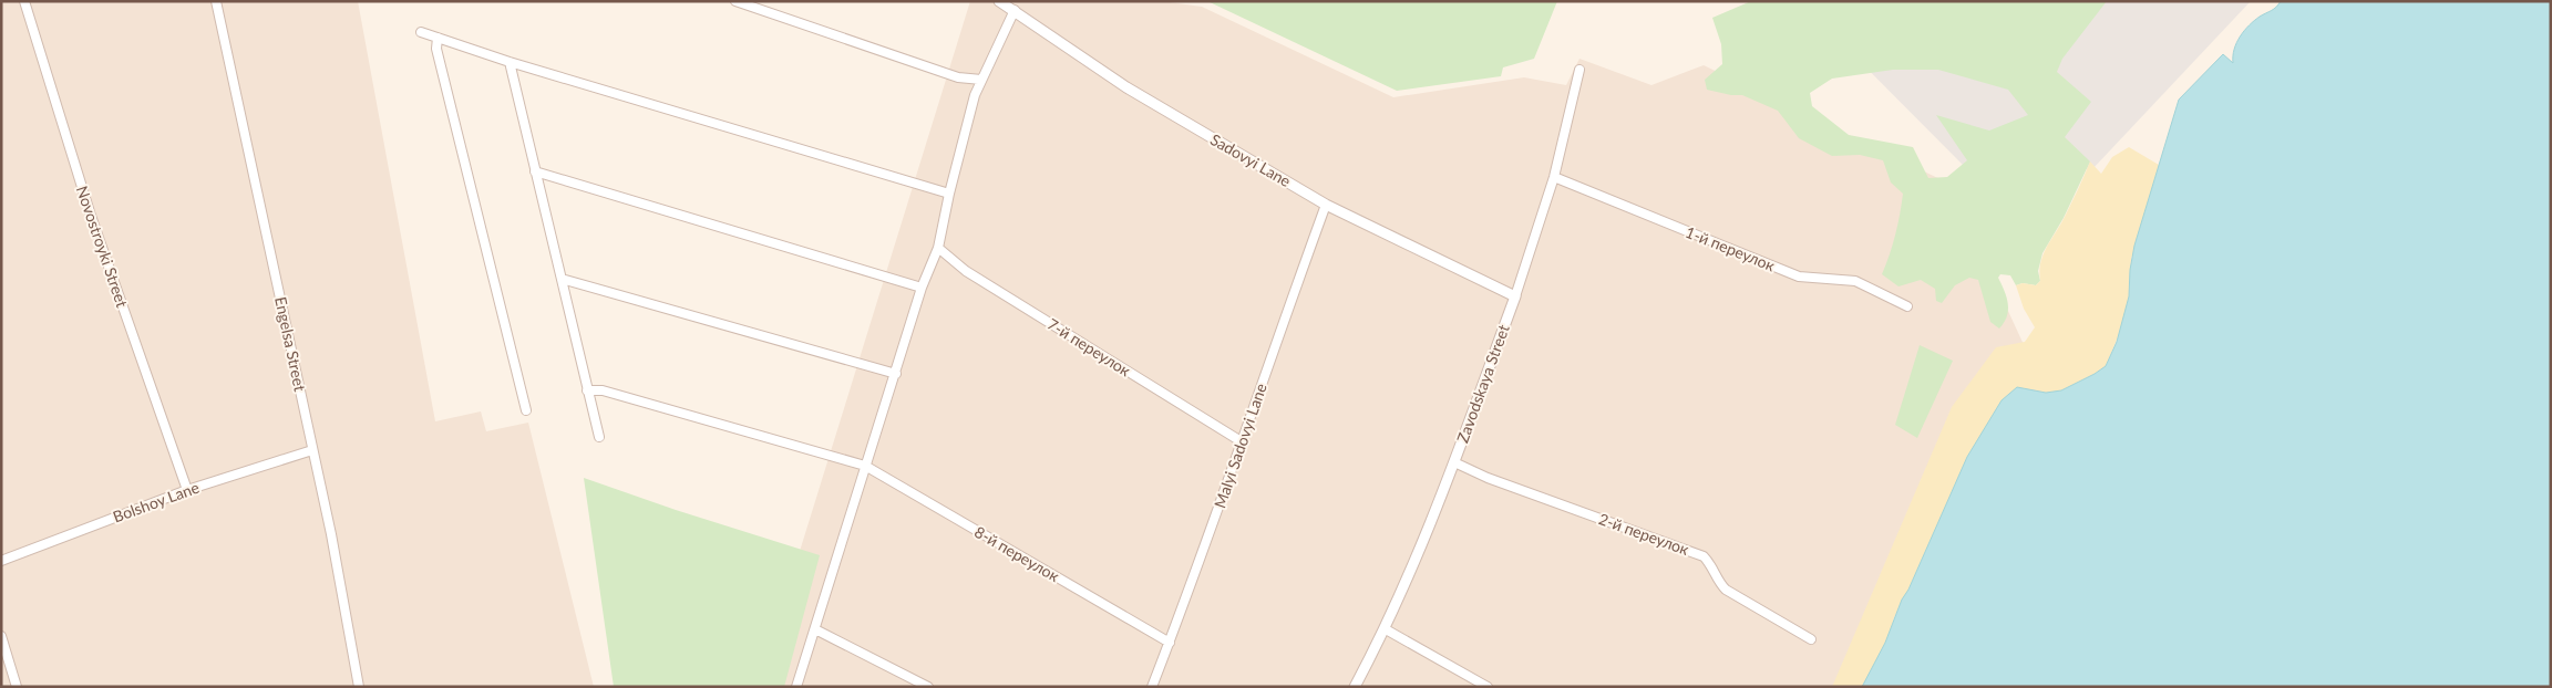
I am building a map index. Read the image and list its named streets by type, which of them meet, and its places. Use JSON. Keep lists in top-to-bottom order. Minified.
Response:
{"streets":{"street":["Sadovyi Lane","Novostroyki Street","1-й переулок","Engelsa Street","7-й переулок","Zavodskaya Street","Malyi Sadovyi Lane","Bolshoy Lane","2-й переулок","8-й переулок"]},"crossings":[["Sadovyi Lane","Zavodskaya Street"],["Sadovyi Lane","Malyi Sadovyi Lane"],["Novostroyki Street","Bolshoy Lane"],["1-й переулок","Zavodskaya Street"],["Engelsa Street","Bolshoy Lane"],["7-й переулок","Malyi Sadovyi Lane"],["Zavodskaya Street","2-й переулок"],["Malyi Sadovyi Lane","8-й переулок"]]}
